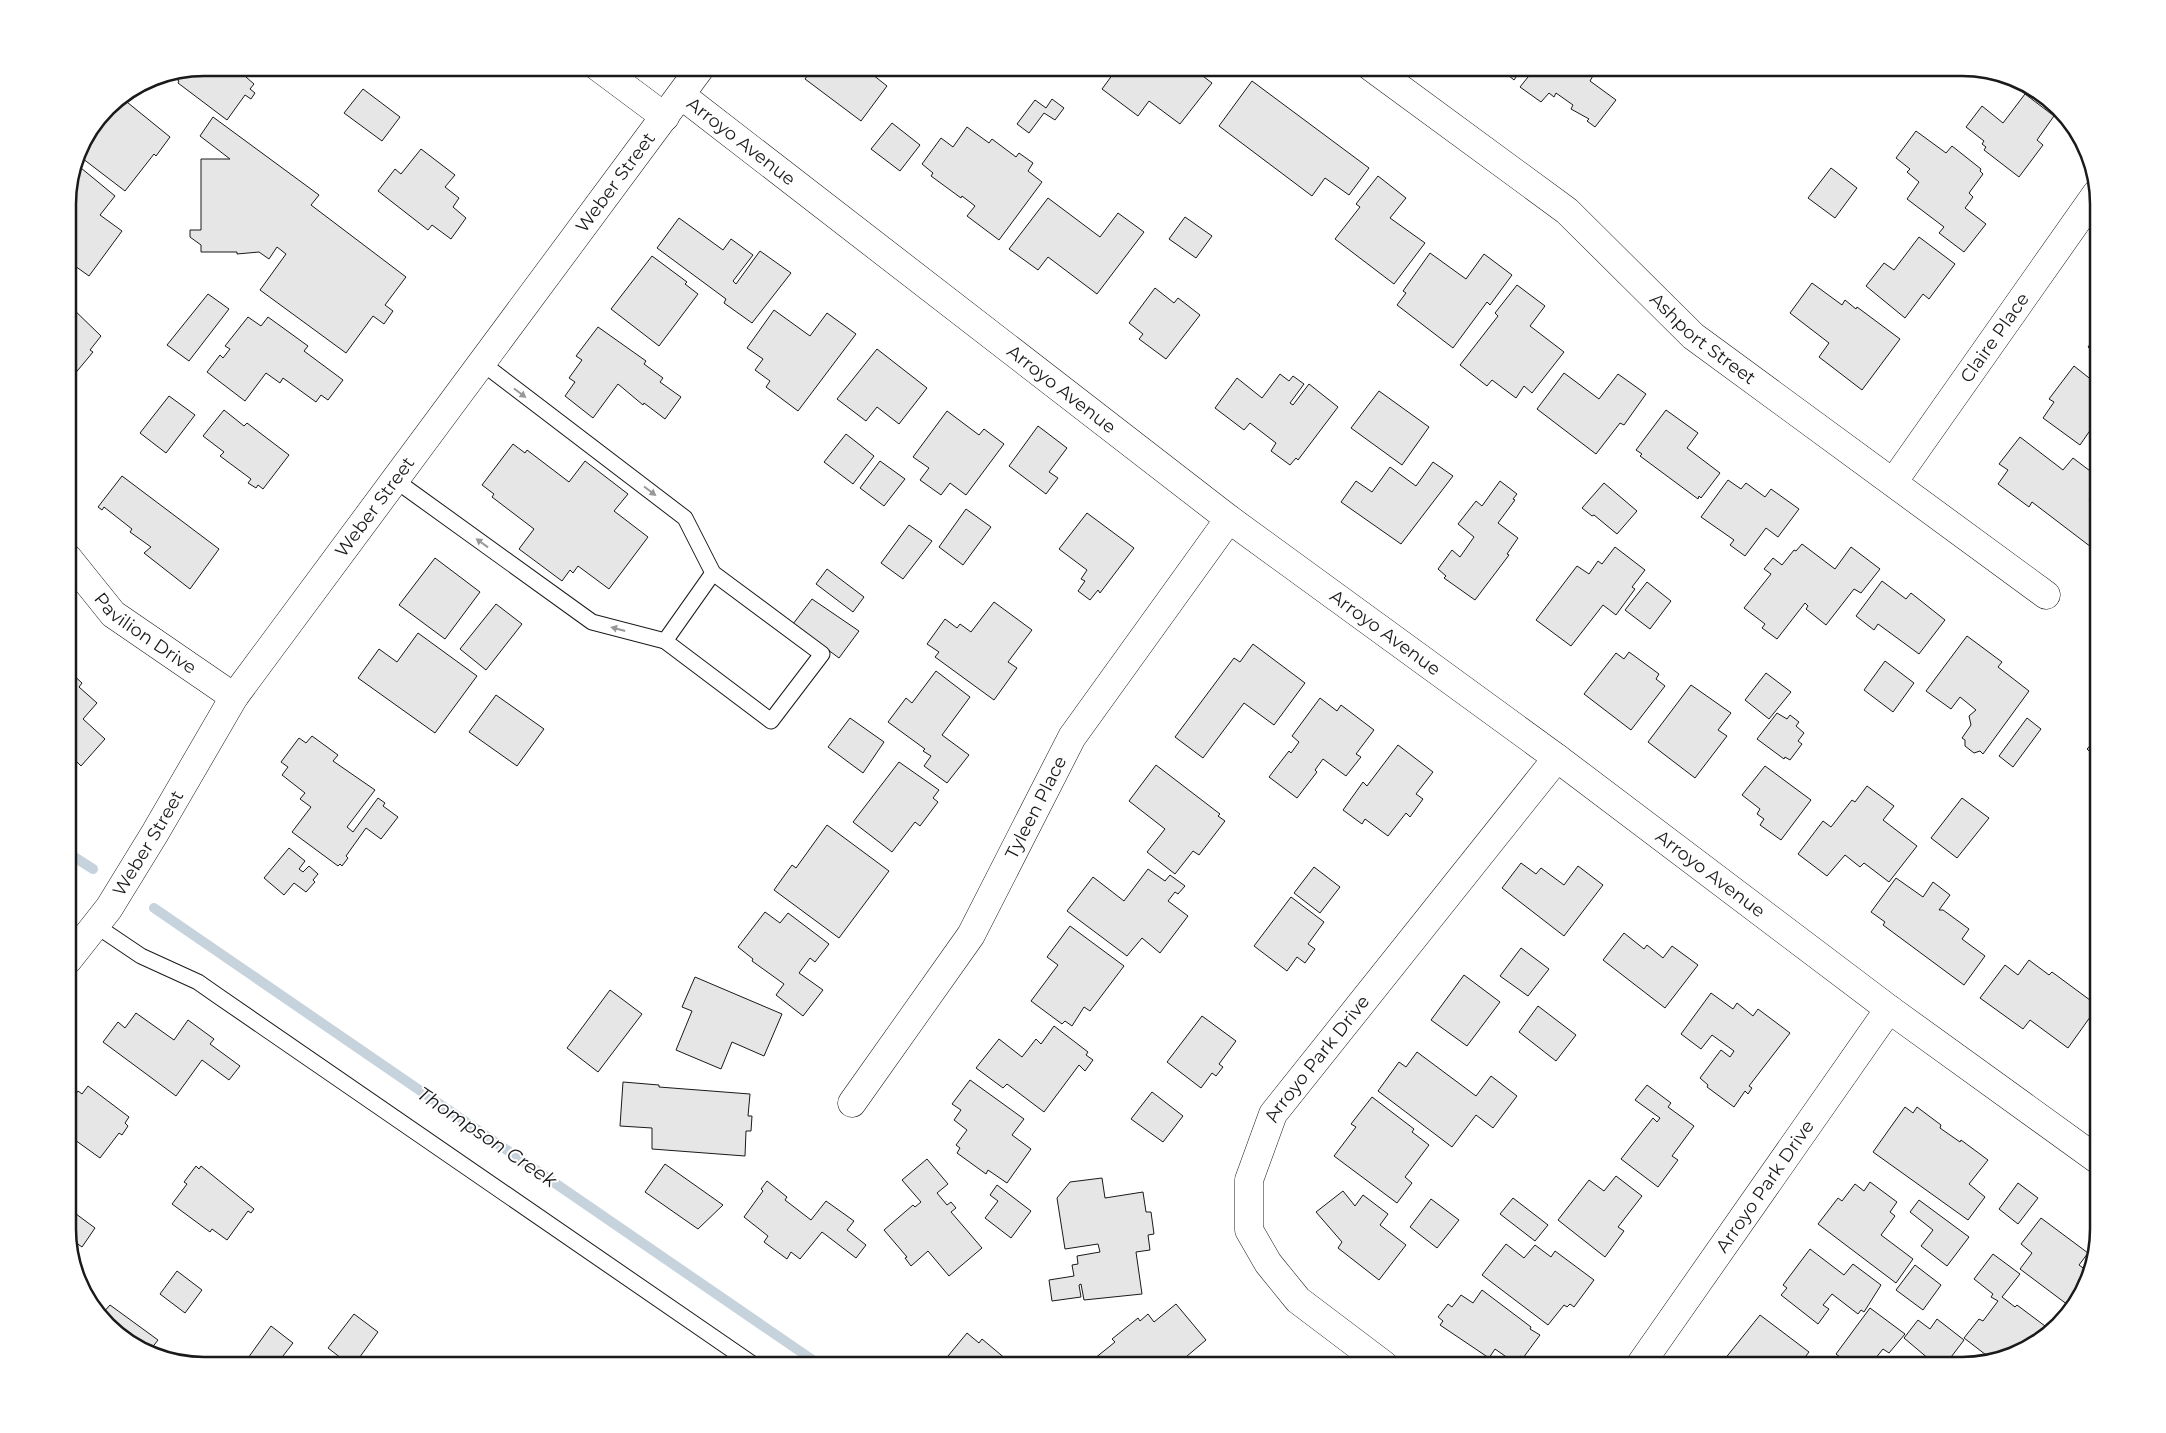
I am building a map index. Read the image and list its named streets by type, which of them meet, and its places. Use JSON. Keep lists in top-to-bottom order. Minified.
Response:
{"streets":{"street":["Arroyo Avenue","Weber Street","Ashport Street","Claire Place","Pavilion Drive","Tyleen Place","Arroyo Park Drive"]},"crossings":[["Arroyo Avenue","Weber Street"],["Arroyo Avenue","Tyleen Place"],["Arroyo Avenue","Arroyo Park Drive"],["Weber Street","Pavilion Drive"],["Ashport Street","Claire Place"]],"water":["Thompson Creek"]}
